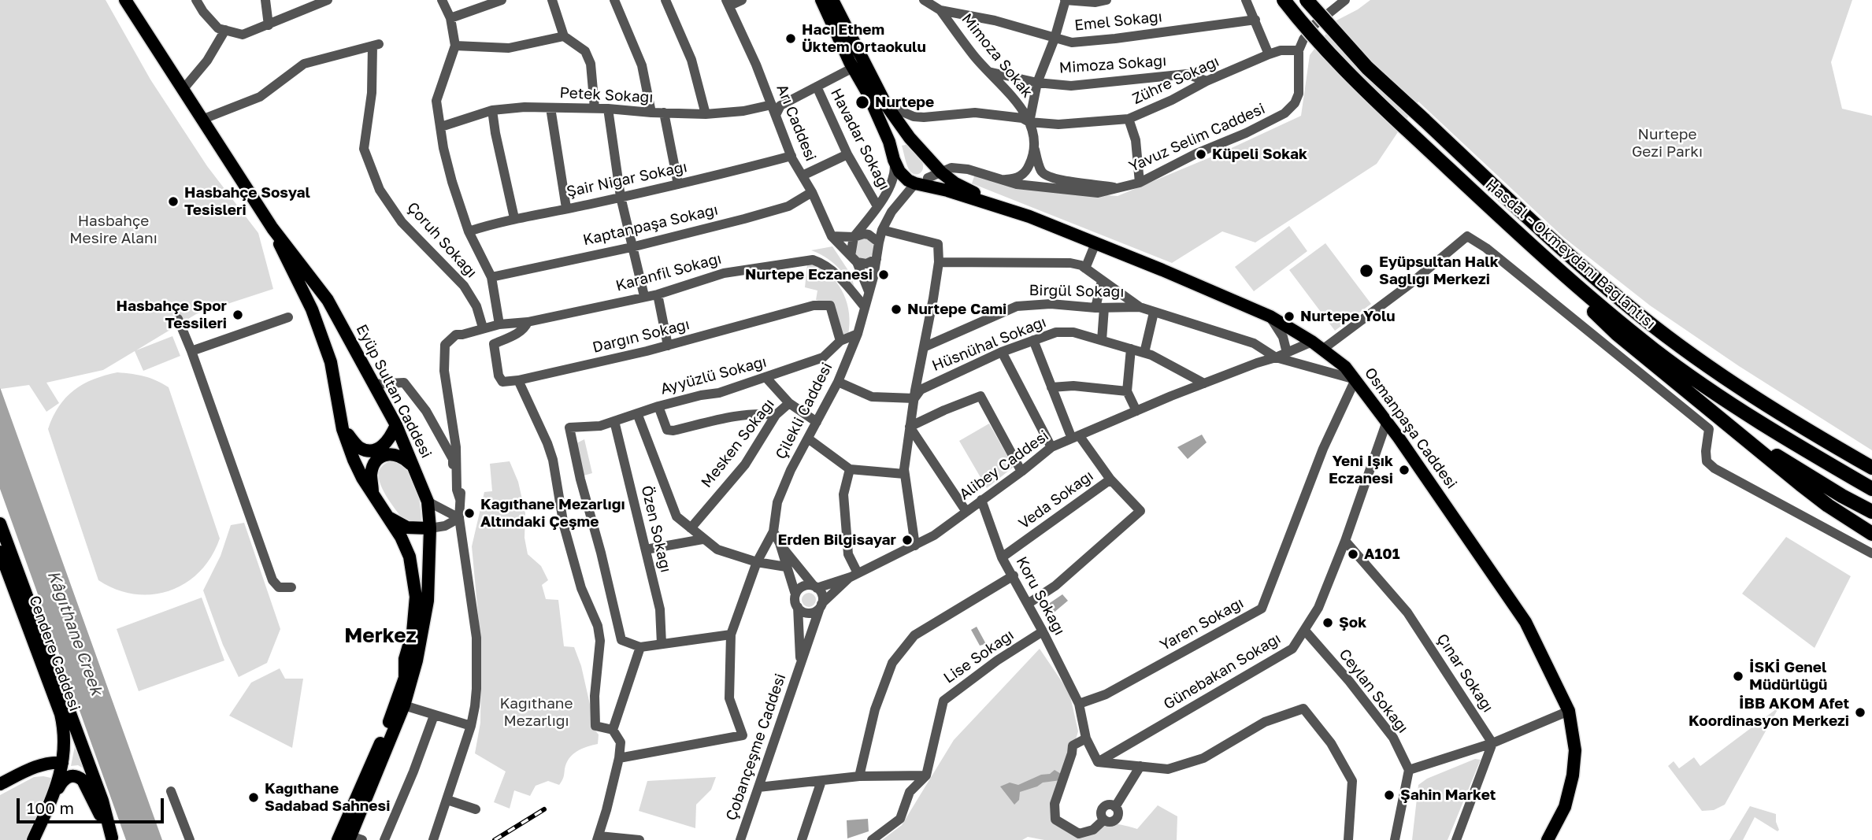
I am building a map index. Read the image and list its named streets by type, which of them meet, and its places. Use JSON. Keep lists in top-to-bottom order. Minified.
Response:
{"streets":{"highway":["Hasdal - Okmeydanı Bağlantısı"],"main road":["Eyüp Sultan Caddesi","Osmanpaşa Caddesi","Cendere Caddesi"],"street":["Emel Sokağı","Mimoza Sokak","Mimoza Sokağı","Zühre Sokağı","Petek Sokağı","Arı Caddesi","Yavuz Selim Caddesi","Havadar Sokağı","Şair Nigar Sokağı","Kaptanpaşa Sokağı","Çoruh Sokağı","Karanfil Sokağı","Birgül Sokağı","Dargın Sokağı","Hüsnühal Sokağı","Ayyüzlü Sokağı","Çilekli Caddesi","Mesken Sokağı","Alibey Caddesi","Veda Sokağı","Özen Sokağı","Koru Sokağı","Yaren Sokağı","Lise Sokağı","Günebakan Sokağı","Çınar Sokağı","Ceylan Sokağı","Çobançeşme Caddesi"]},"crossings":[["Emel Sokağı","Mimoza Sokak"],["Mimoza Sokak","Mimoza Sokağı"],["Mimoza Sokak","Zühre Sokağı"],["Mimoza Sokağı","Zühre Sokağı"],["Zühre Sokağı","Yavuz Selim Caddesi"],["Zühre Sokağı","Osmanpaşa Caddesi"],["Petek Sokağı","Arı Caddesi"],["Arı Caddesi","Şair Nigar Sokağı"],["Arı Caddesi","Kaptanpaşa Sokağı"],["Arı Caddesi","Çilekli Caddesi"],["Çoruh Sokağı","Karanfil Sokağı"],["Çoruh Sokağı","Eyüp Sultan Caddesi"],["Karanfil Sokağı","Çilekli Caddesi"],["Birgül Sokağı","Hüsnühal Sokağı"],["Birgül Sokağı","Alibey Caddesi"],["Dargın Sokağı","Ayyüzlü Sokağı"],["Hüsnühal Sokağı","Alibey Caddesi"],["Hüsnühal Sokağı","Veda Sokağı"],["Ayyüzlü Sokağı","Çilekli Caddesi"],["Ayyüzlü Sokağı","Özen Sokağı"],["Çilekli Caddesi","Osmanpaşa Caddesi"],["Osmanpaşa Caddesi","Alibey Caddesi"],["Osmanpaşa Caddesi","Yaren Sokağı"],["Osmanpaşa Caddesi","Günebakan Sokağı"],["Alibey Caddesi","Veda Sokağı"],["Alibey Caddesi","Koru Sokağı"],["Alibey Caddesi","Çobançeşme Caddesi"],["Veda Sokağı","Koru Sokağı"],["Koru Sokağı","Yaren Sokağı"],["Koru Sokağı","Lise Sokağı"],["Günebakan Sokağı","Çınar Sokağı"],["Günebakan Sokağı","Ceylan Sokağı"]],"districts":["Merkez"],"water":["Kâğıthane Creek"],"parks":["Nurtepe Gezi Parkı","Hasbahçe Mesire Alanı","Kağıthane Mezarlığı"],"places":["Hacı Ethem Üktem Ortaokulu","Nurtepe","Küpeli Sokak","Hasbahçe Sosyal Tesisleri","Eyüpsultan Halk Sağlığı Merkezi","Nurtepe Eczanesi","Nurtepe Cami","Hasbahçe Spor Tessileri","Nurtepe Yolu","Yeni Işık Eczanesi","Kağıthane Mezarlığı Altındaki Çeşme","Erden Bilgisayar","A101","Şok","İSKİ Genel Müdürlüğü","İBB AKOM Afet Koordinasyon Merkezi","Şahin Market","Kağıthane Sadabad Sahnesi"],"scale_bar":"100 m"}
